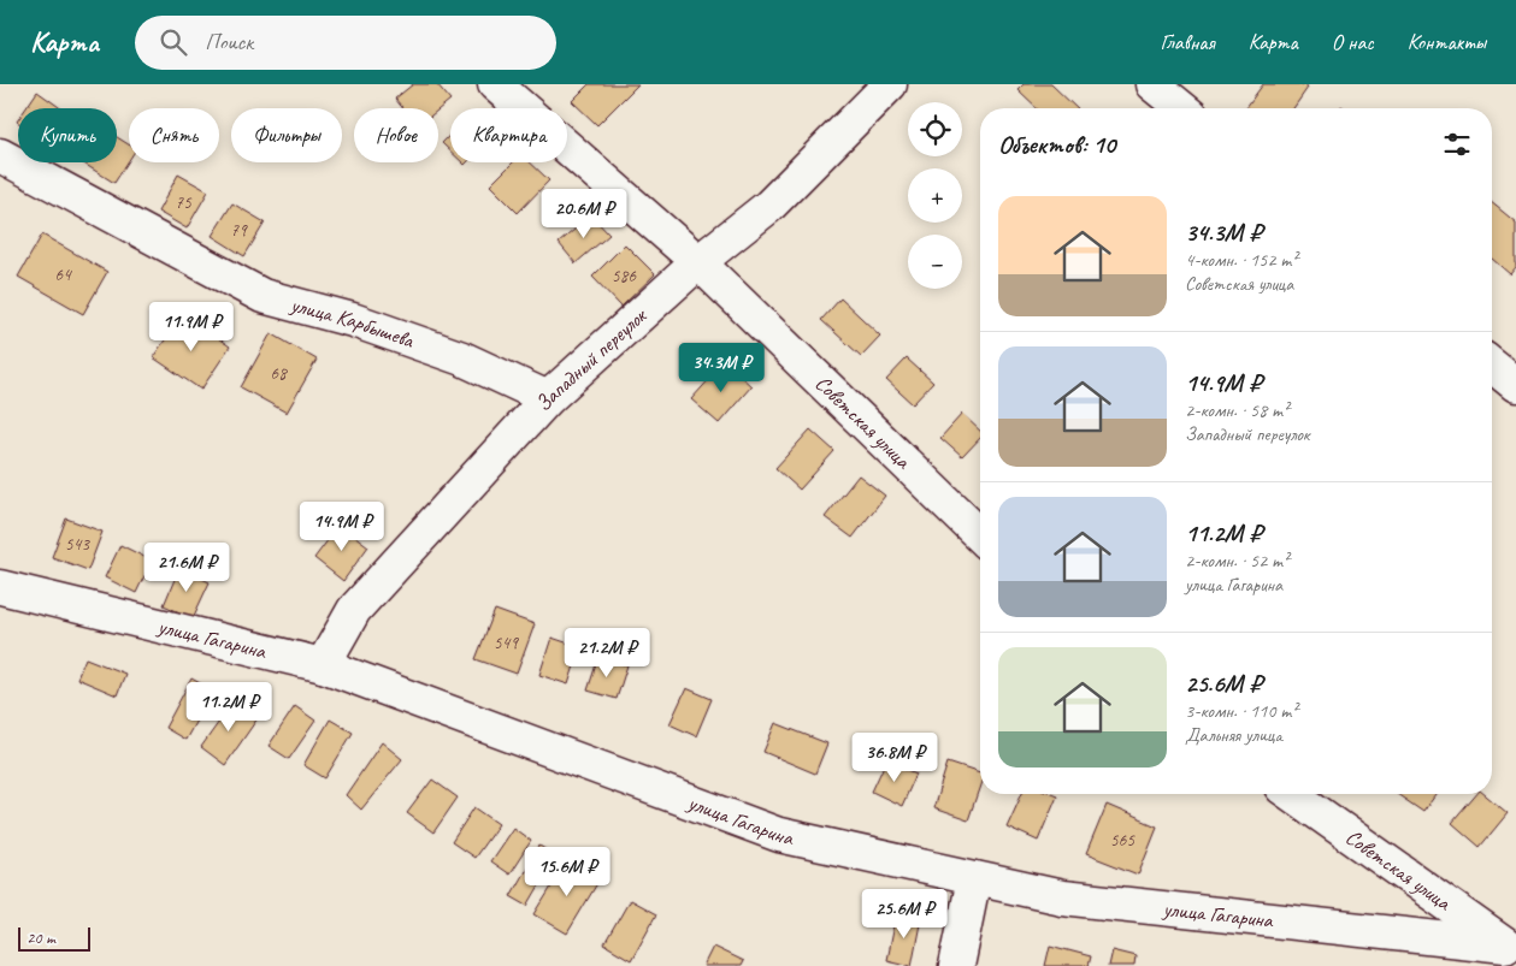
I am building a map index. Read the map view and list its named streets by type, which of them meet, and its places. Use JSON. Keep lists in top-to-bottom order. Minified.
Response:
{"streets":{"street":["улица Карбышева","Западный переулок","Советская улица","улица Гагарина"]},"crossings":[["улица Карбышева","Западный переулок"],["Западный переулок","Советская улица"],["Западный переулок","улица Гагарина"],["Советская улица","улица Гагарина"]],"house_numbers":["75","79","64","586","68","543","549","565"],"scale_bar":"20 m","page":{"header":"Карта","search":"Поиск","nav":["Главная","Карта","О нас","Контакты"],"map_buttons":["+","−"],"chip":["Купить","Снять","Фильтры","Новое","Квартира"],"heading":"Объектов: 10","list":[{"name":"34.3M ₽","note":"4-комн. · 152 m² · Советская улица"},{"name":"14.9M ₽","note":"2-комн. · 58 m² · Западный переулок"},{"name":"11.2M ₽","note":"2-комн. · 52 m² · улица Гагарина"},{"name":"25.6M ₽","note":"3-комн. · 110 m² · Дальняя улица"}],"price":["20.6M ₽","11.9M ₽","34.3M ₽","14.9M ₽","21.6M ₽","21.2M ₽","11.2M ₽","36.8M ₽","15.6M ₽","25.6M ₽"],"scale":"20 m"}}
